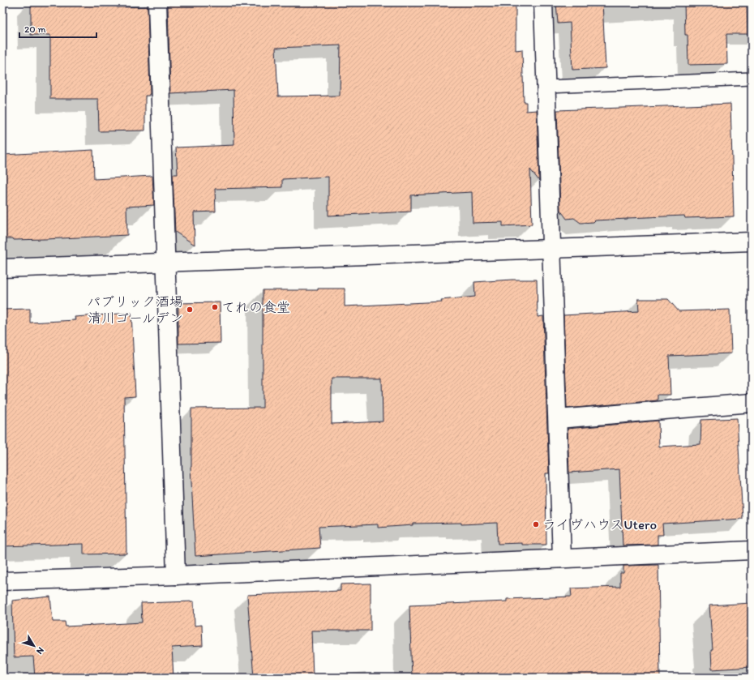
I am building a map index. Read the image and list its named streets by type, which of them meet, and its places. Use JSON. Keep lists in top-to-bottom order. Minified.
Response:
{"places":["てれの食堂","パブリック酒場 清川ゴールデン","ライヴハウスUtero"],"scale_bar":"20 m","north":"bottom right"}
